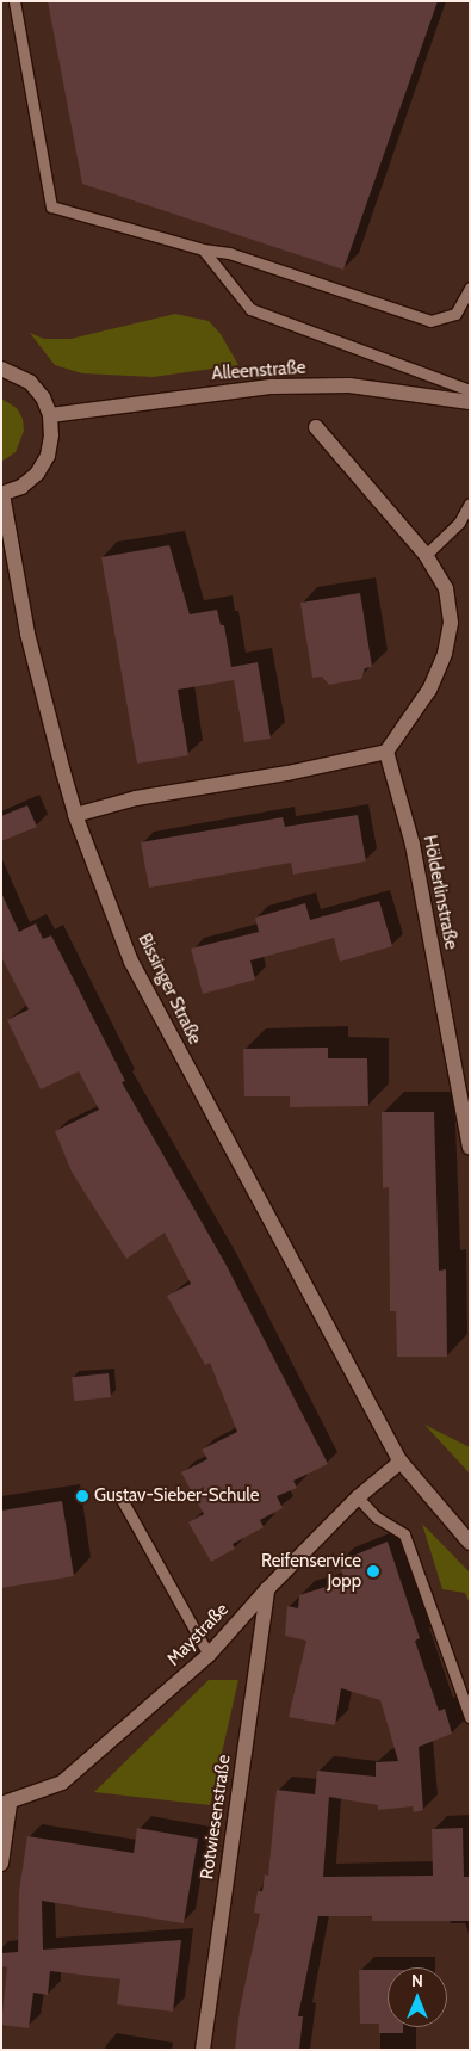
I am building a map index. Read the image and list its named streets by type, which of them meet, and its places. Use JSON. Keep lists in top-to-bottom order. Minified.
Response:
{"streets":{"street":["Alleenstraße","Hölderlinstraße","Bissinger Straße","Maystraße","Rotwiesenstraße"]},"crossings":[["Bissinger Straße","Maystraße"],["Maystraße","Rotwiesenstraße"]],"places":["Gustav-Sieber-Schule","Reifenservice Jopp"],"north":"top"}
